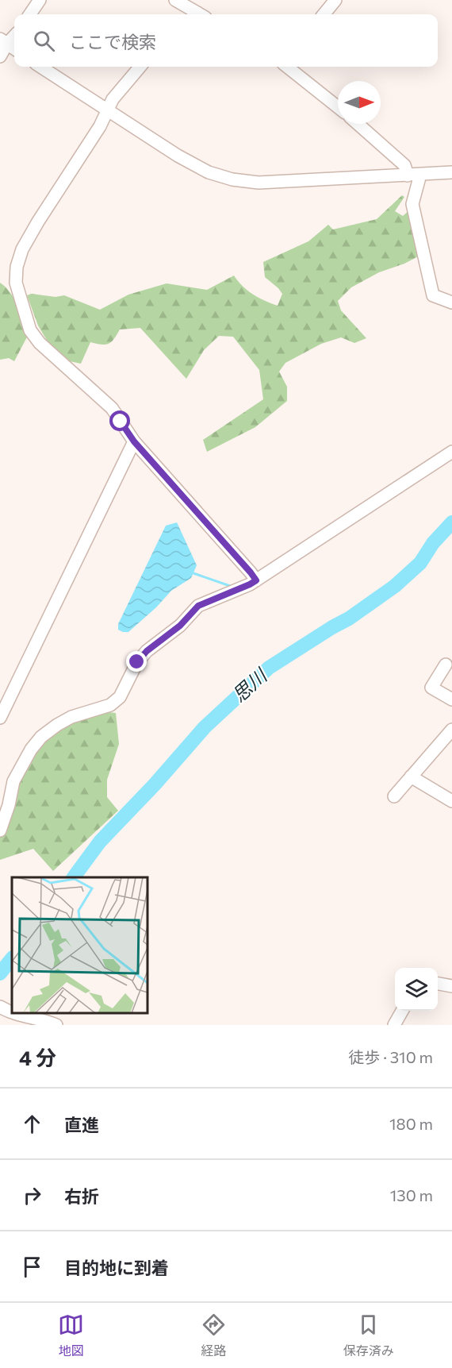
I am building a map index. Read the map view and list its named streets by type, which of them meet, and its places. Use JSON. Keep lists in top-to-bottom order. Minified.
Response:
{"water":["思川"],"north":"right","page":{"search":"ここで検索","heading":["4 分","徒歩 · 310 m"],"list":[["直進","180 m"],["右折","130 m"],"目的地に到着"],"nav":["地図","経路","保存済み"]}}
